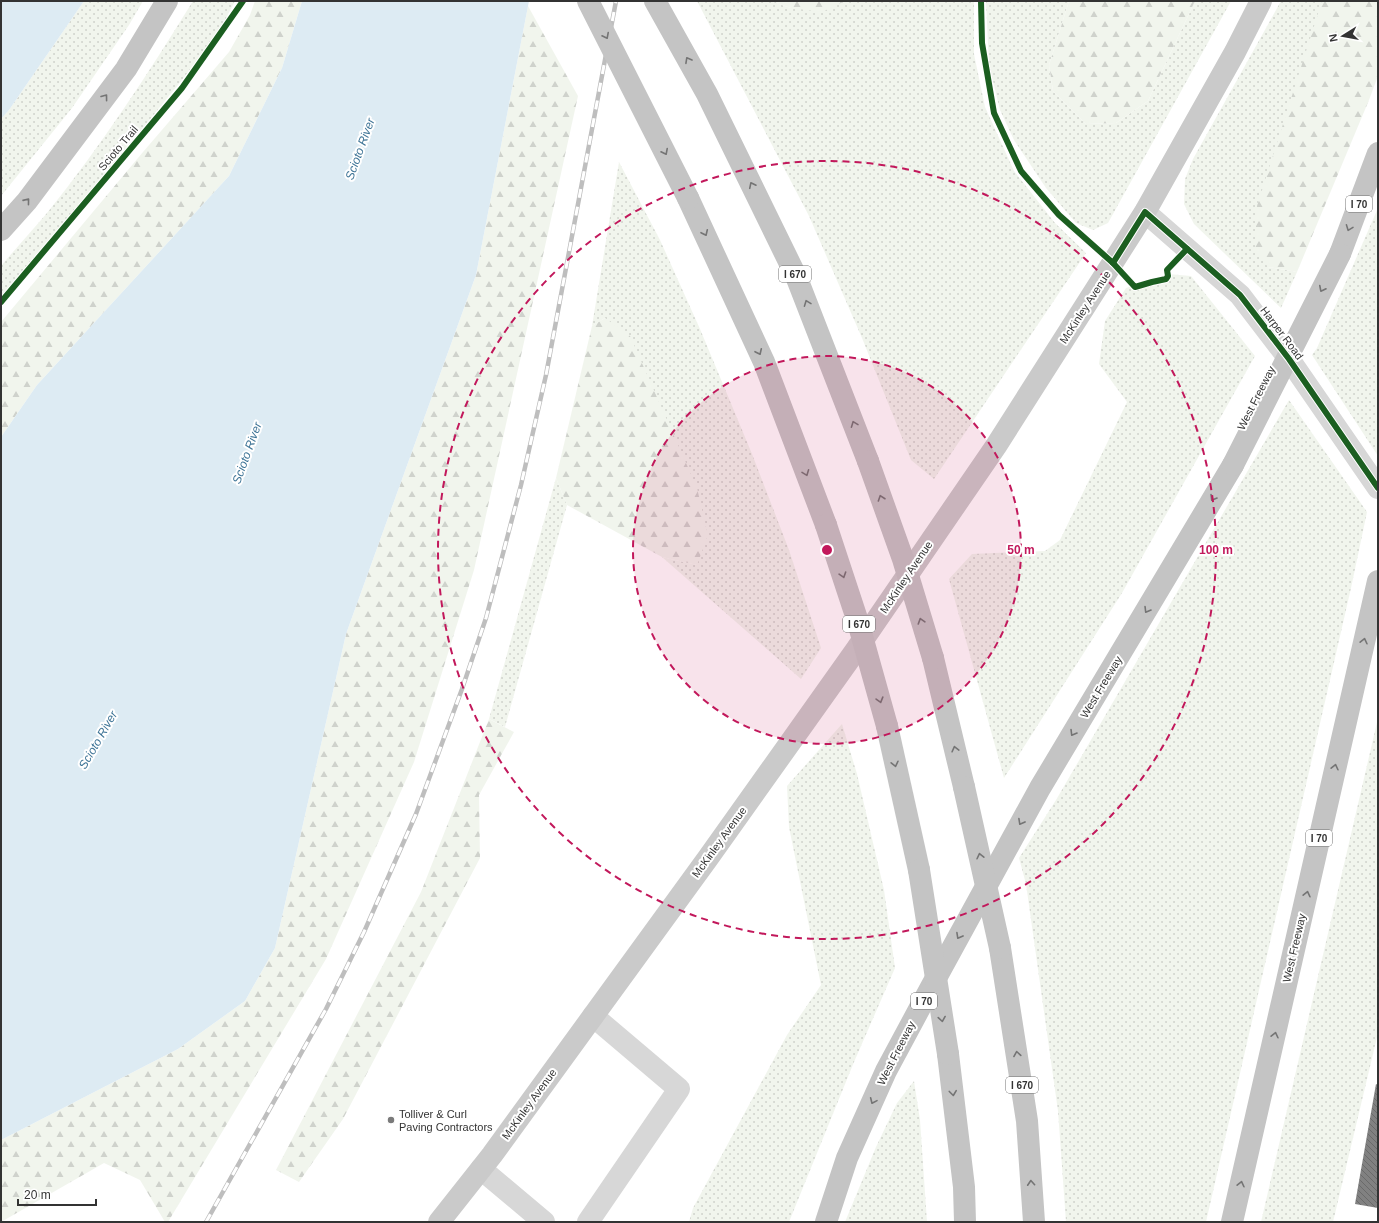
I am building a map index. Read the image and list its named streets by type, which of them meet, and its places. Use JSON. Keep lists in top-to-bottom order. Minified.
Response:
{"streets":{"highway":["I 70","I 670","West Freeway"],"main road":["McKinley Avenue"],"street":["Harper Road"],"cycle path":["Scioto Trail"]},"crossings":[["McKinley Avenue","Harper Road"]],"water":["Scioto River"],"places":["Tolliver & Curl Paving Contractors"],"scale_bar":"20 m","north":"left","rings":["50 m","100 m"]}
